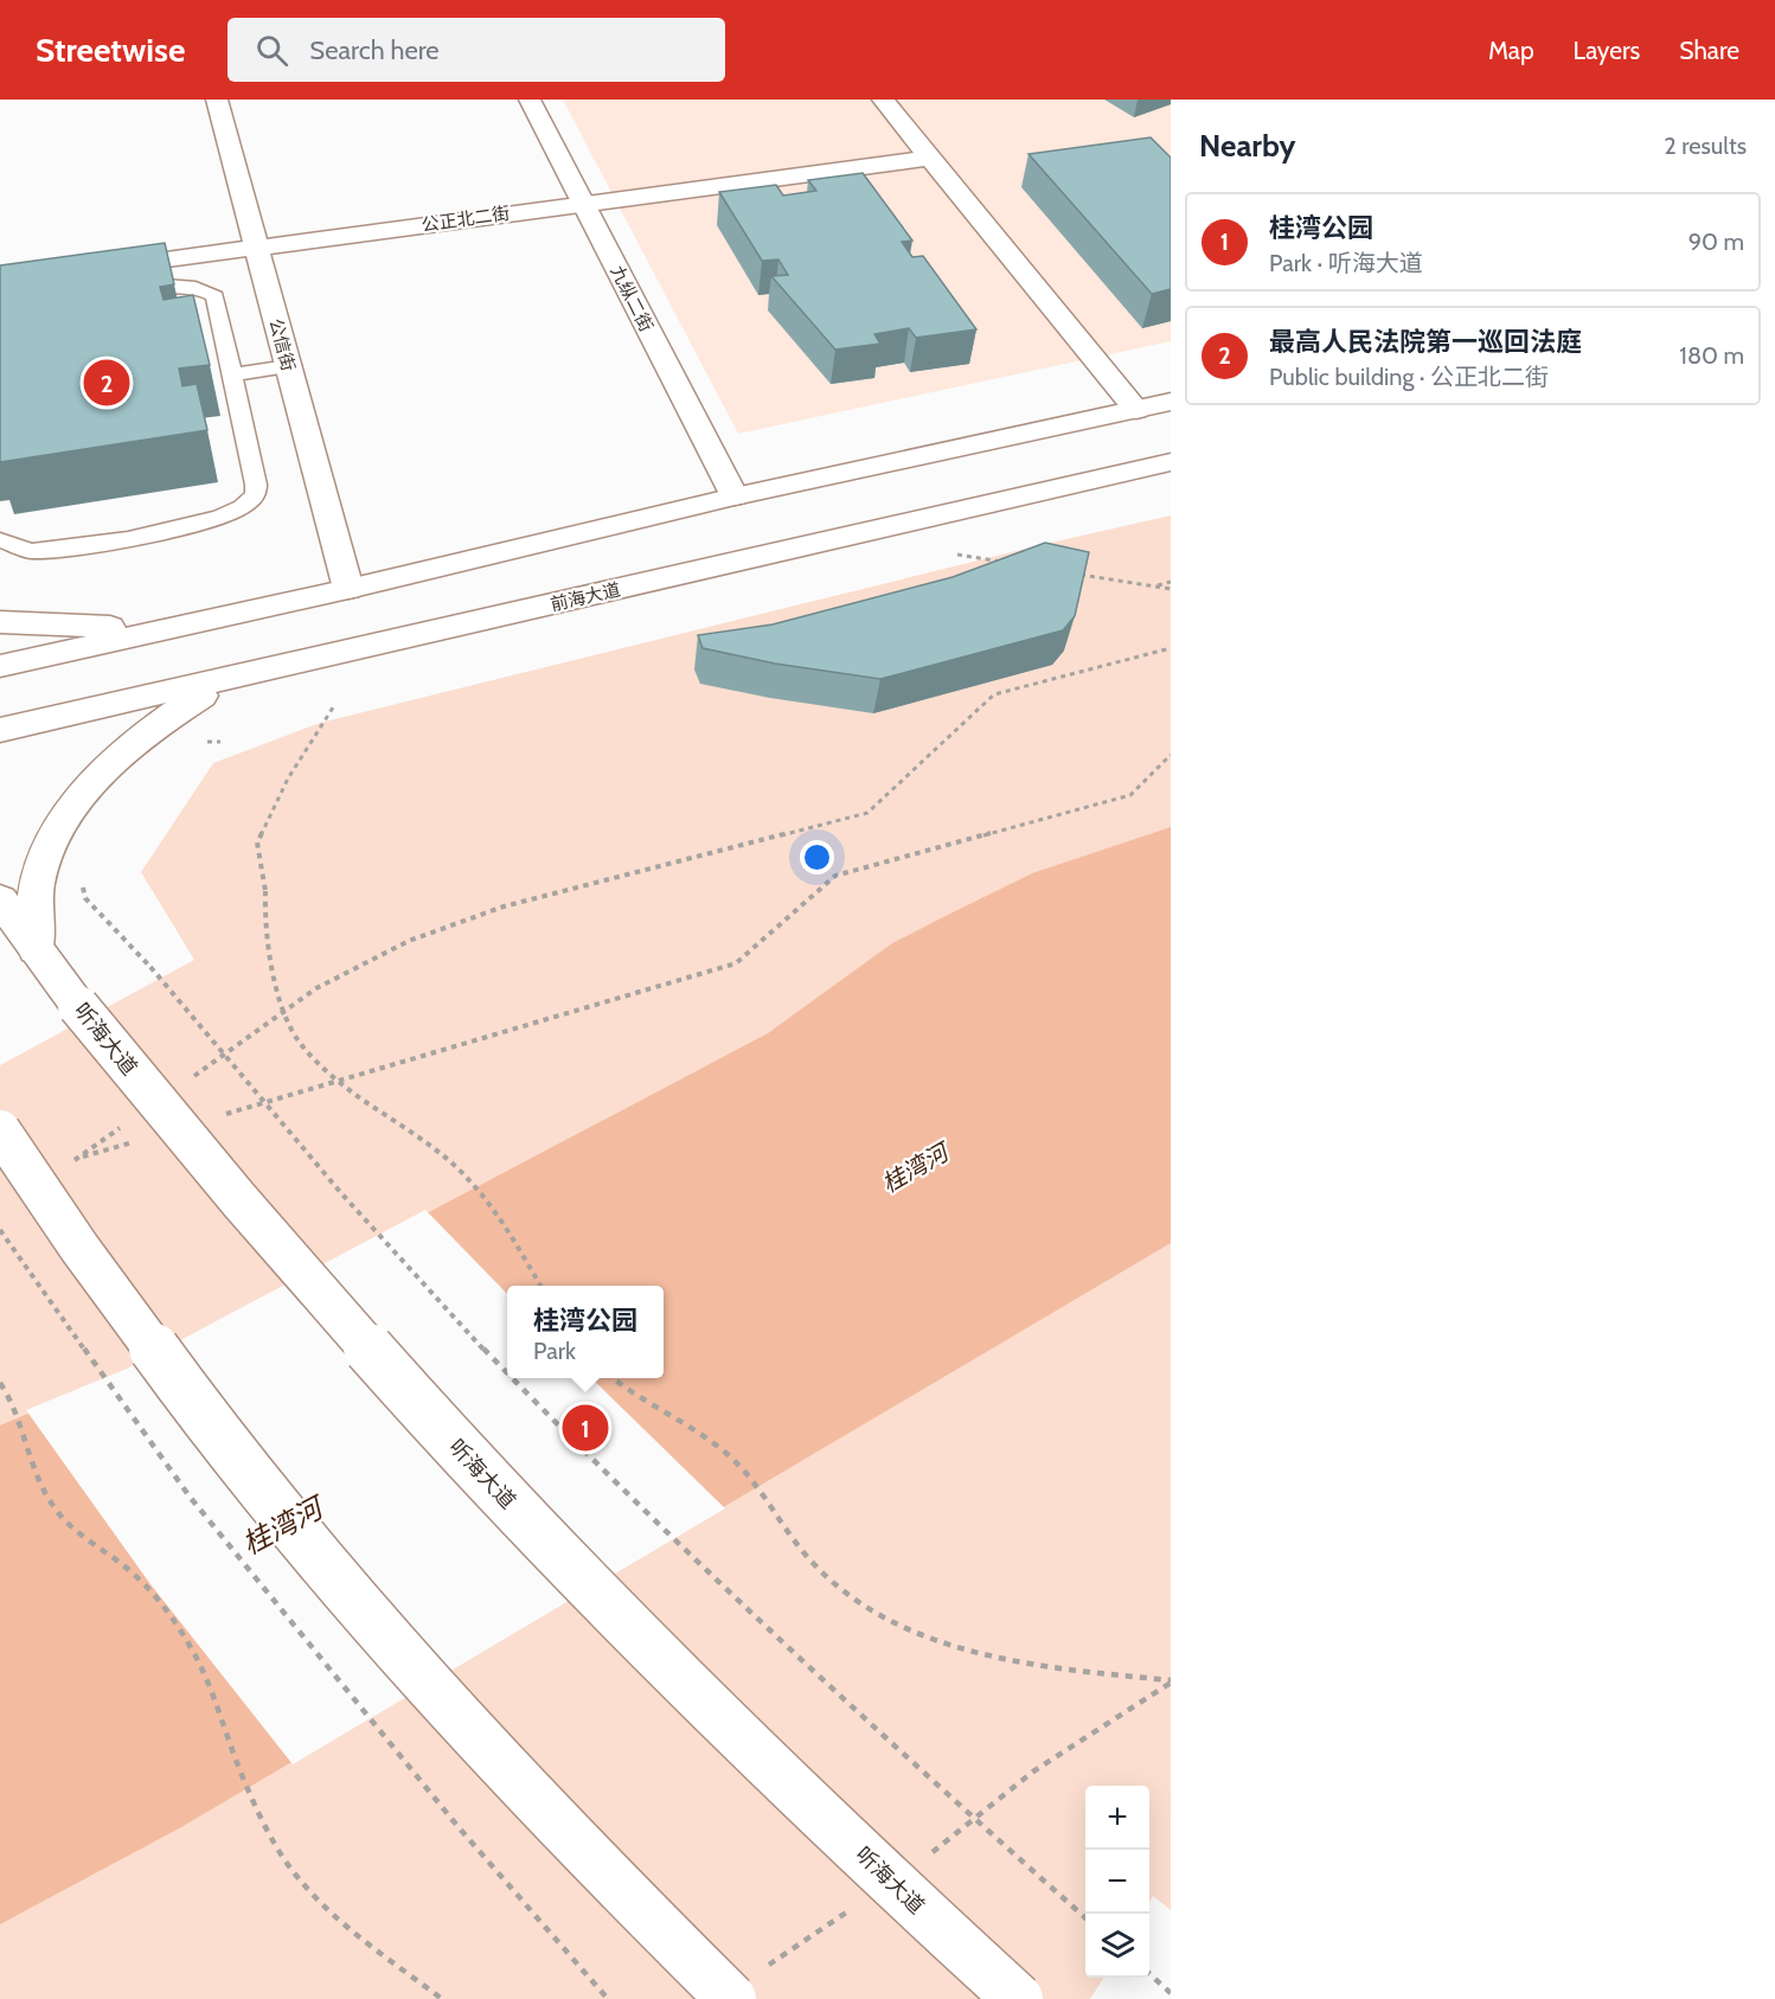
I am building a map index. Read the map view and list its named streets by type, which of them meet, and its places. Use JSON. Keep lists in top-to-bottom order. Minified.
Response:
{"streets":{"main road":["公正北二街","九纵二街","公信街","前海大道","听海大道"]},"crossings":[["公正北二街","九纵二街"],["公正北二街","公信街"]],"water":["桂湾河"],"page":{"header":"Streetwise","search":"Search here","nav":["Map","Layers","Share"],"heading":["Nearby","2 results"],"list":[{"mark":"1","name":"桂湾公园","note":"Park · 听海大道","value":"90 m"},{"mark":"2","name":"最高人民法院第一巡回法庭","note":"Public building · 公正北二街","value":"180 m"}],"pins":["2","1"],"popup":["桂湾公园","Park"],"map_buttons":["+","−"]}}
